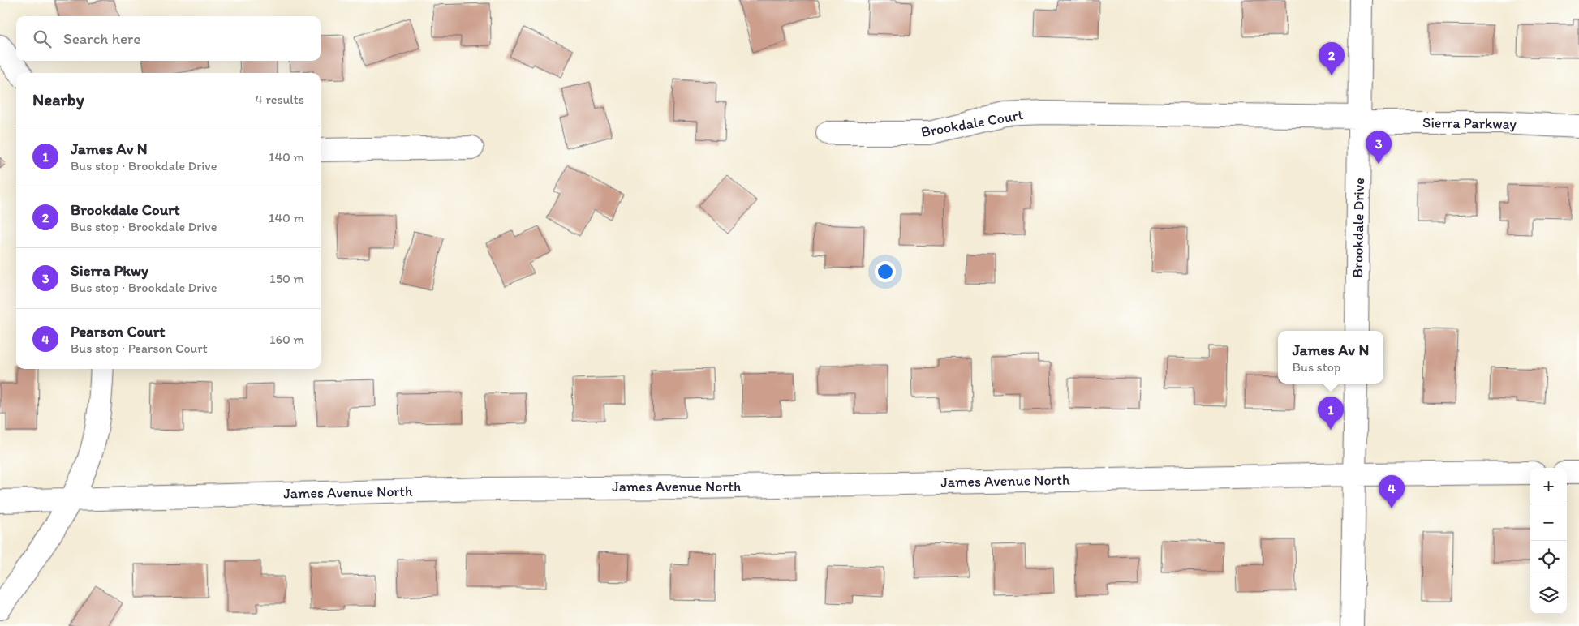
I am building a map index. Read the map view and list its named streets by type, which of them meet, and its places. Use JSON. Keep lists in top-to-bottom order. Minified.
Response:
{"streets":{"street":["Brookdale Court","Sierra Parkway","Brookdale Drive","James Avenue North"]},"crossings":[["Brookdale Court","Sierra Parkway"],["Brookdale Court","Brookdale Drive"],["Sierra Parkway","Brookdale Drive"]],"page":{"search":"Search here","pins":["2","3","1","4"],"heading":["Nearby","4 results"],"list":[{"mark":"1","name":"James Av N","note":"Bus stop · Brookdale Drive","value":"140 m"},{"mark":"2","name":"Brookdale Court","note":"Bus stop · Brookdale Drive","value":"140 m"},{"mark":"3","name":"Sierra Pkwy","note":"Bus stop · Brookdale Drive","value":"150 m"},{"mark":"4","name":"Pearson Court","note":"Bus stop · Pearson Court","value":"160 m"}],"popup":["James Av N","Bus stop"],"map_buttons":["+","−"]}}
